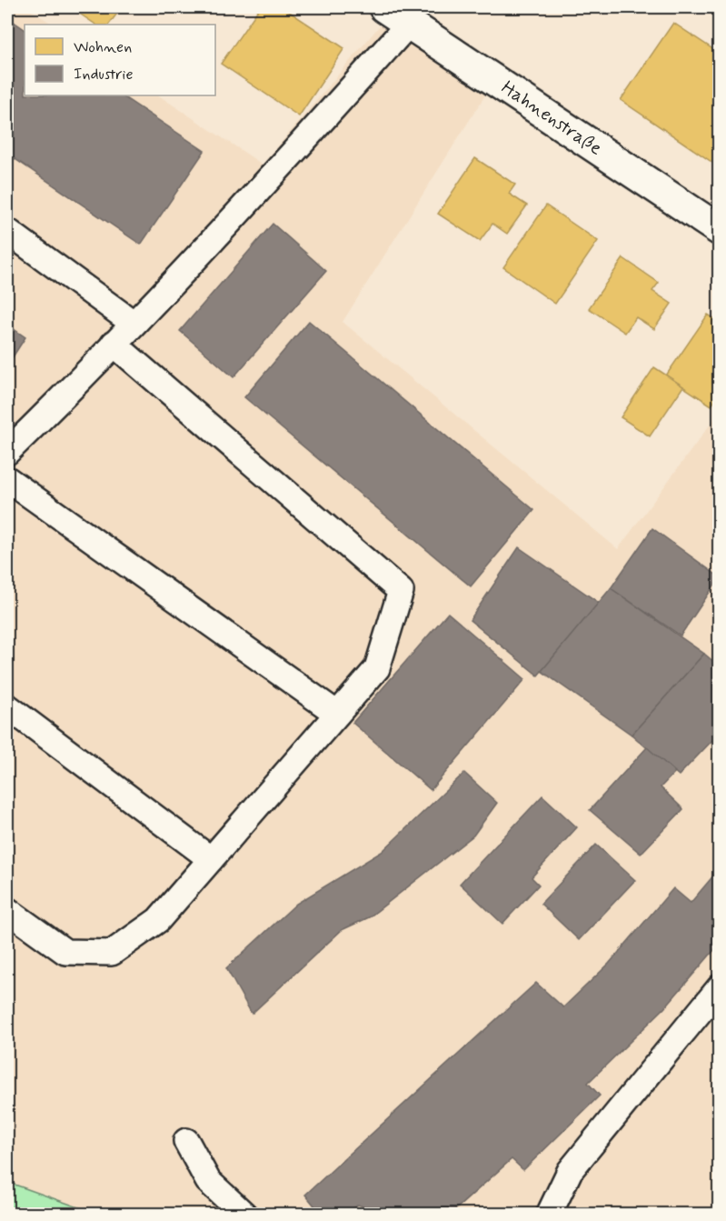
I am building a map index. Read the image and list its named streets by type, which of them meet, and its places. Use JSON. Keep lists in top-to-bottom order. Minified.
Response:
{"streets":{"street":["Hahnenstraße"]},"legend":["Wohnen","Industrie"]}
